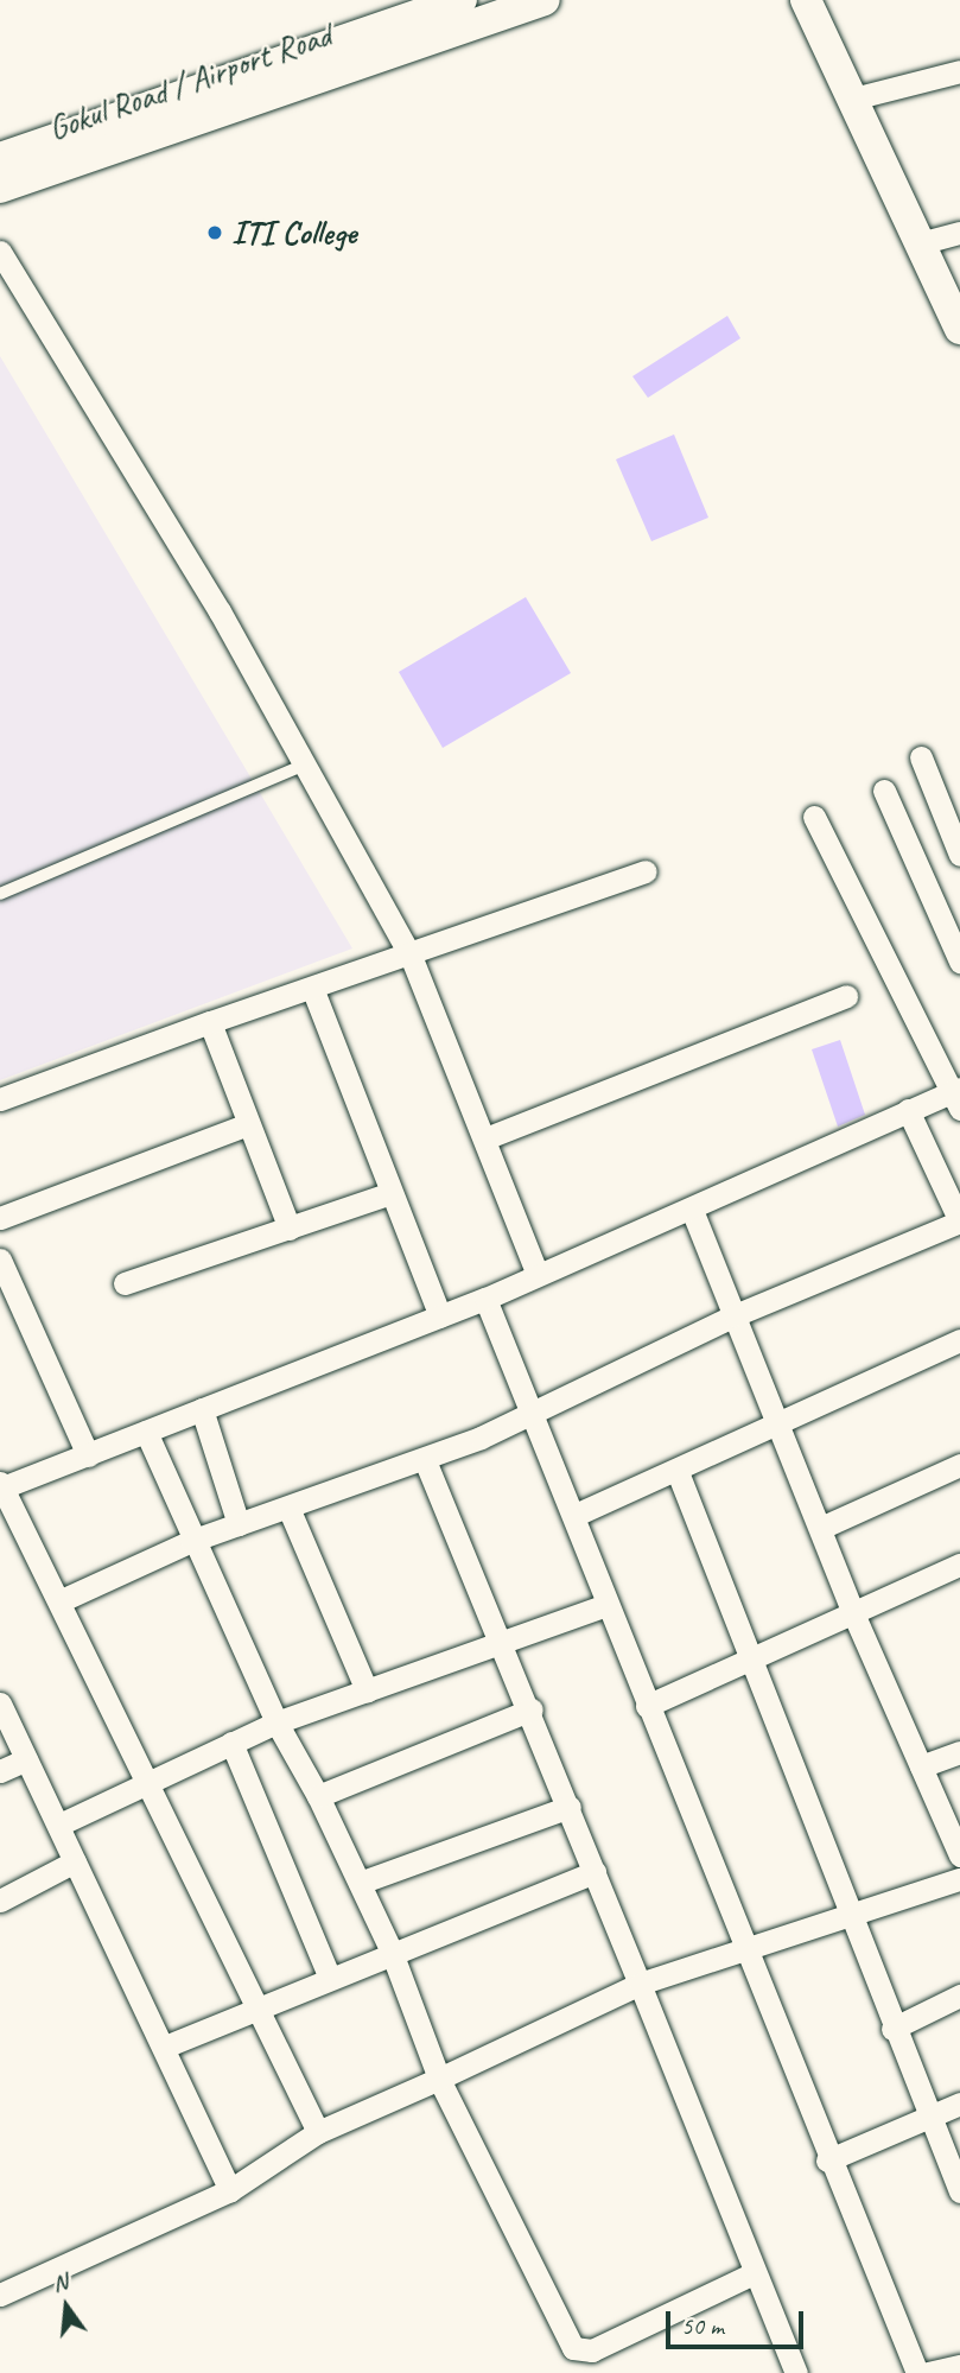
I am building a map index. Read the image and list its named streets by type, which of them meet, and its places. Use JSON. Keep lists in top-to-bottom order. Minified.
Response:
{"streets":{"main road":["Gokul Road / Airport Road"]},"places":["ITI College"],"scale_bar":"50 m","north":"top"}
